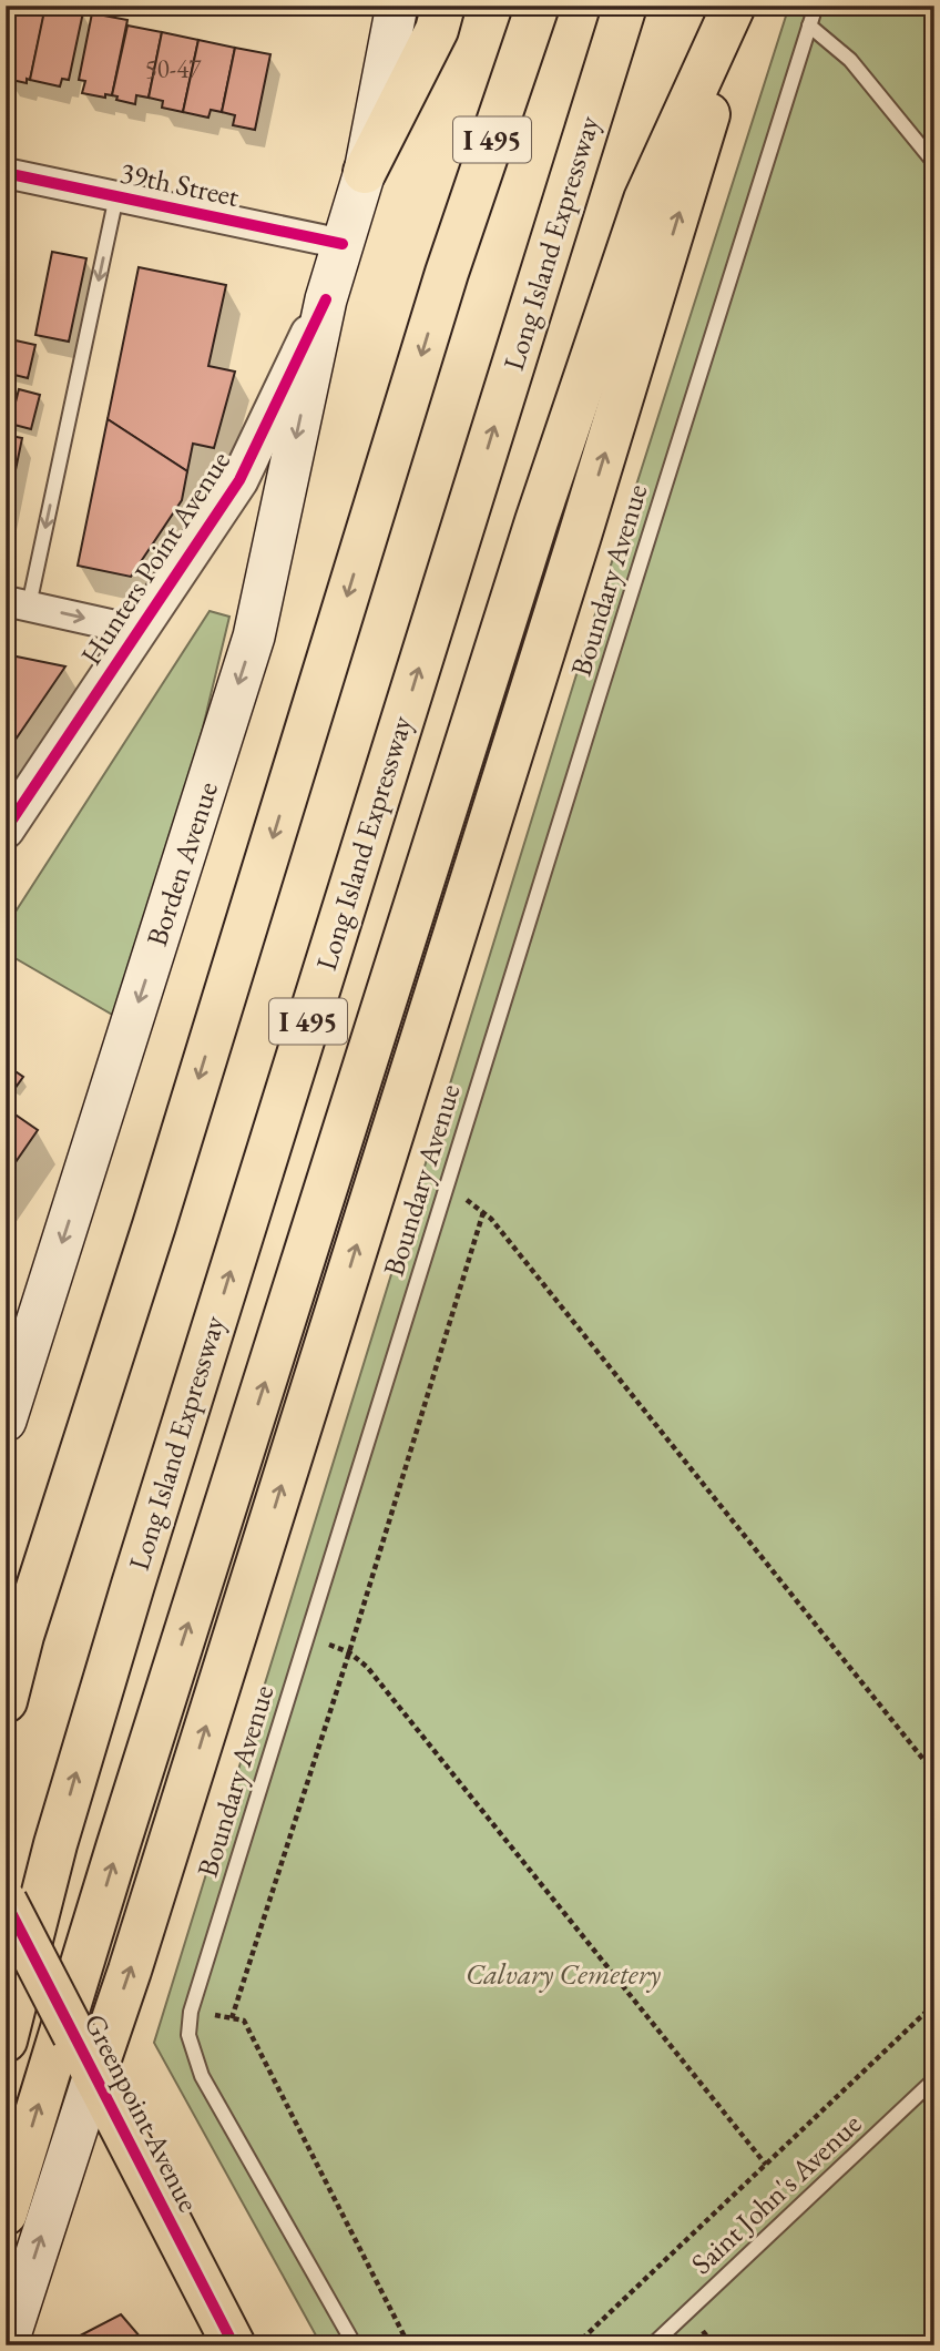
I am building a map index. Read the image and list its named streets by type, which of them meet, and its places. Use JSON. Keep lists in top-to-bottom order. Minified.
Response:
{"streets":{"main road":["I 495","Long Island Expressway","Borden Avenue","Greenpoint Avenue"],"street":["39th Street","Hunters Point Avenue"],"lane":["Boundary Avenue","Saint John's Avenue"]},"crossings":[["39th Street","Borden Avenue"],["Hunters Point Avenue","Borden Avenue"]],"parks":["Calvary Cemetery"],"house_numbers":["50-47"]}
